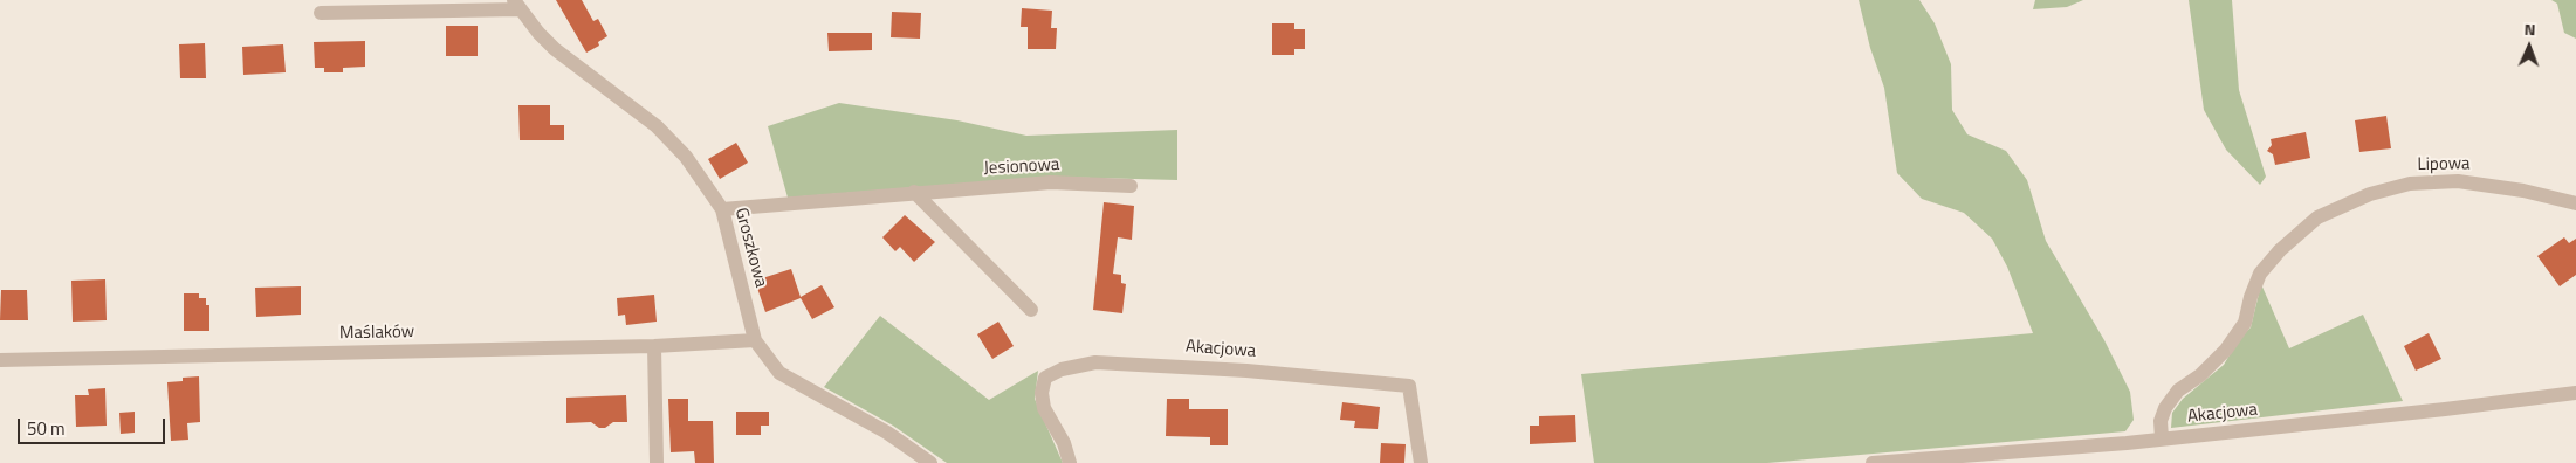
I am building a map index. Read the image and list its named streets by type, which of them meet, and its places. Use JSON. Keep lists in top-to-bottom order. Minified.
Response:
{"streets":{"street":["Lipowa","Jesionowa","Groszkowa","Maślaków","Akacjowa"]},"crossings":[["Lipowa","Akacjowa"],["Jesionowa","Groszkowa"],["Groszkowa","Maślaków"]],"scale_bar":"50 m","north":"top"}
